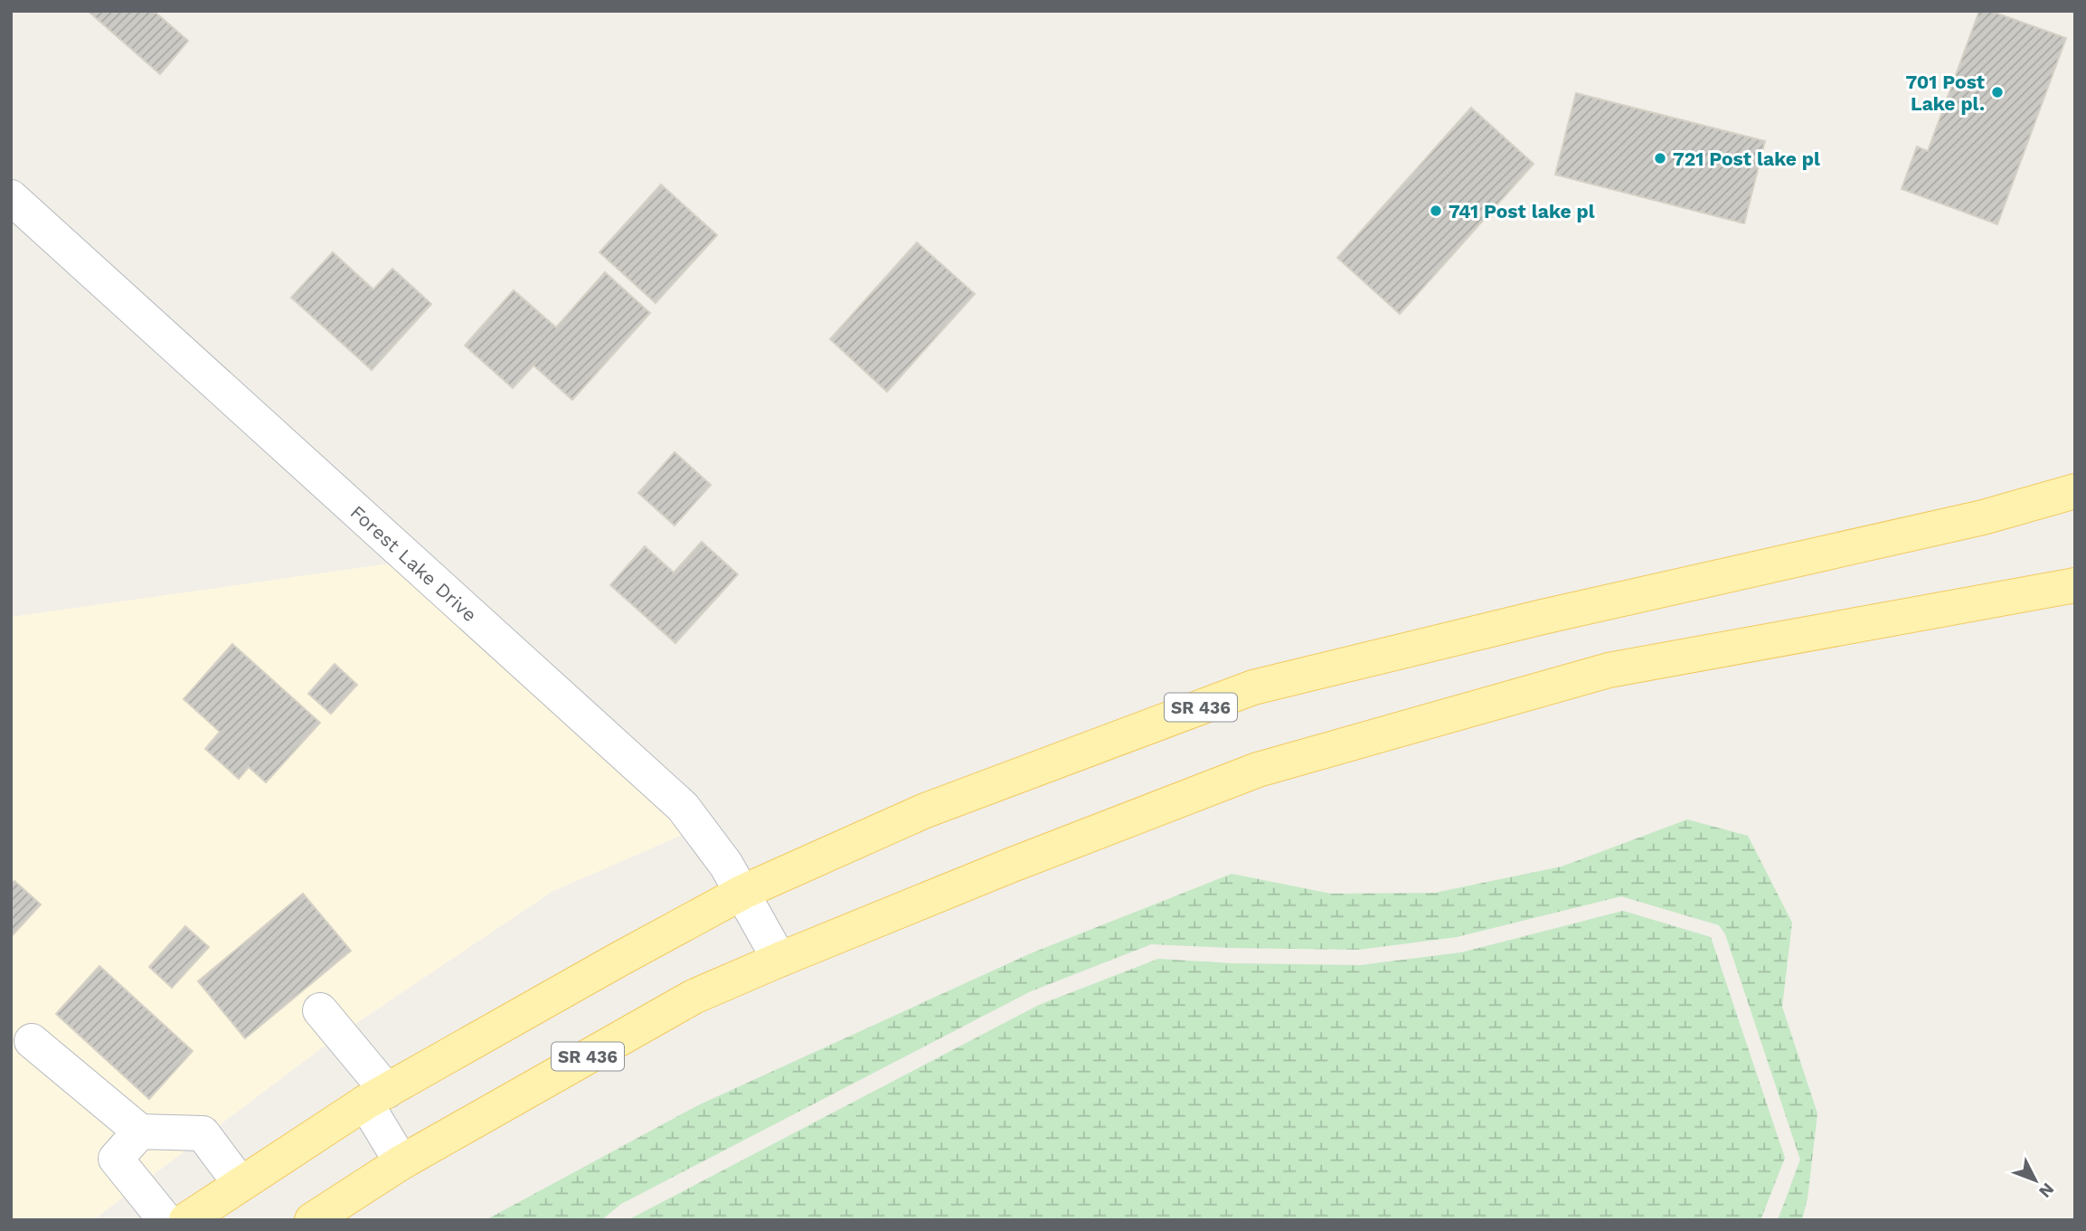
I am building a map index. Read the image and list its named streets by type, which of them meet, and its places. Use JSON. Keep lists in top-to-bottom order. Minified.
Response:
{"streets":{"main road":["SR 436"],"street":["Forest Lake Drive"]},"crossings":[["Forest Lake Drive","SR 436"]],"places":["701 Post Lake pl.","721 Post lake pl","741 Post lake pl"],"north":"bottom right"}
